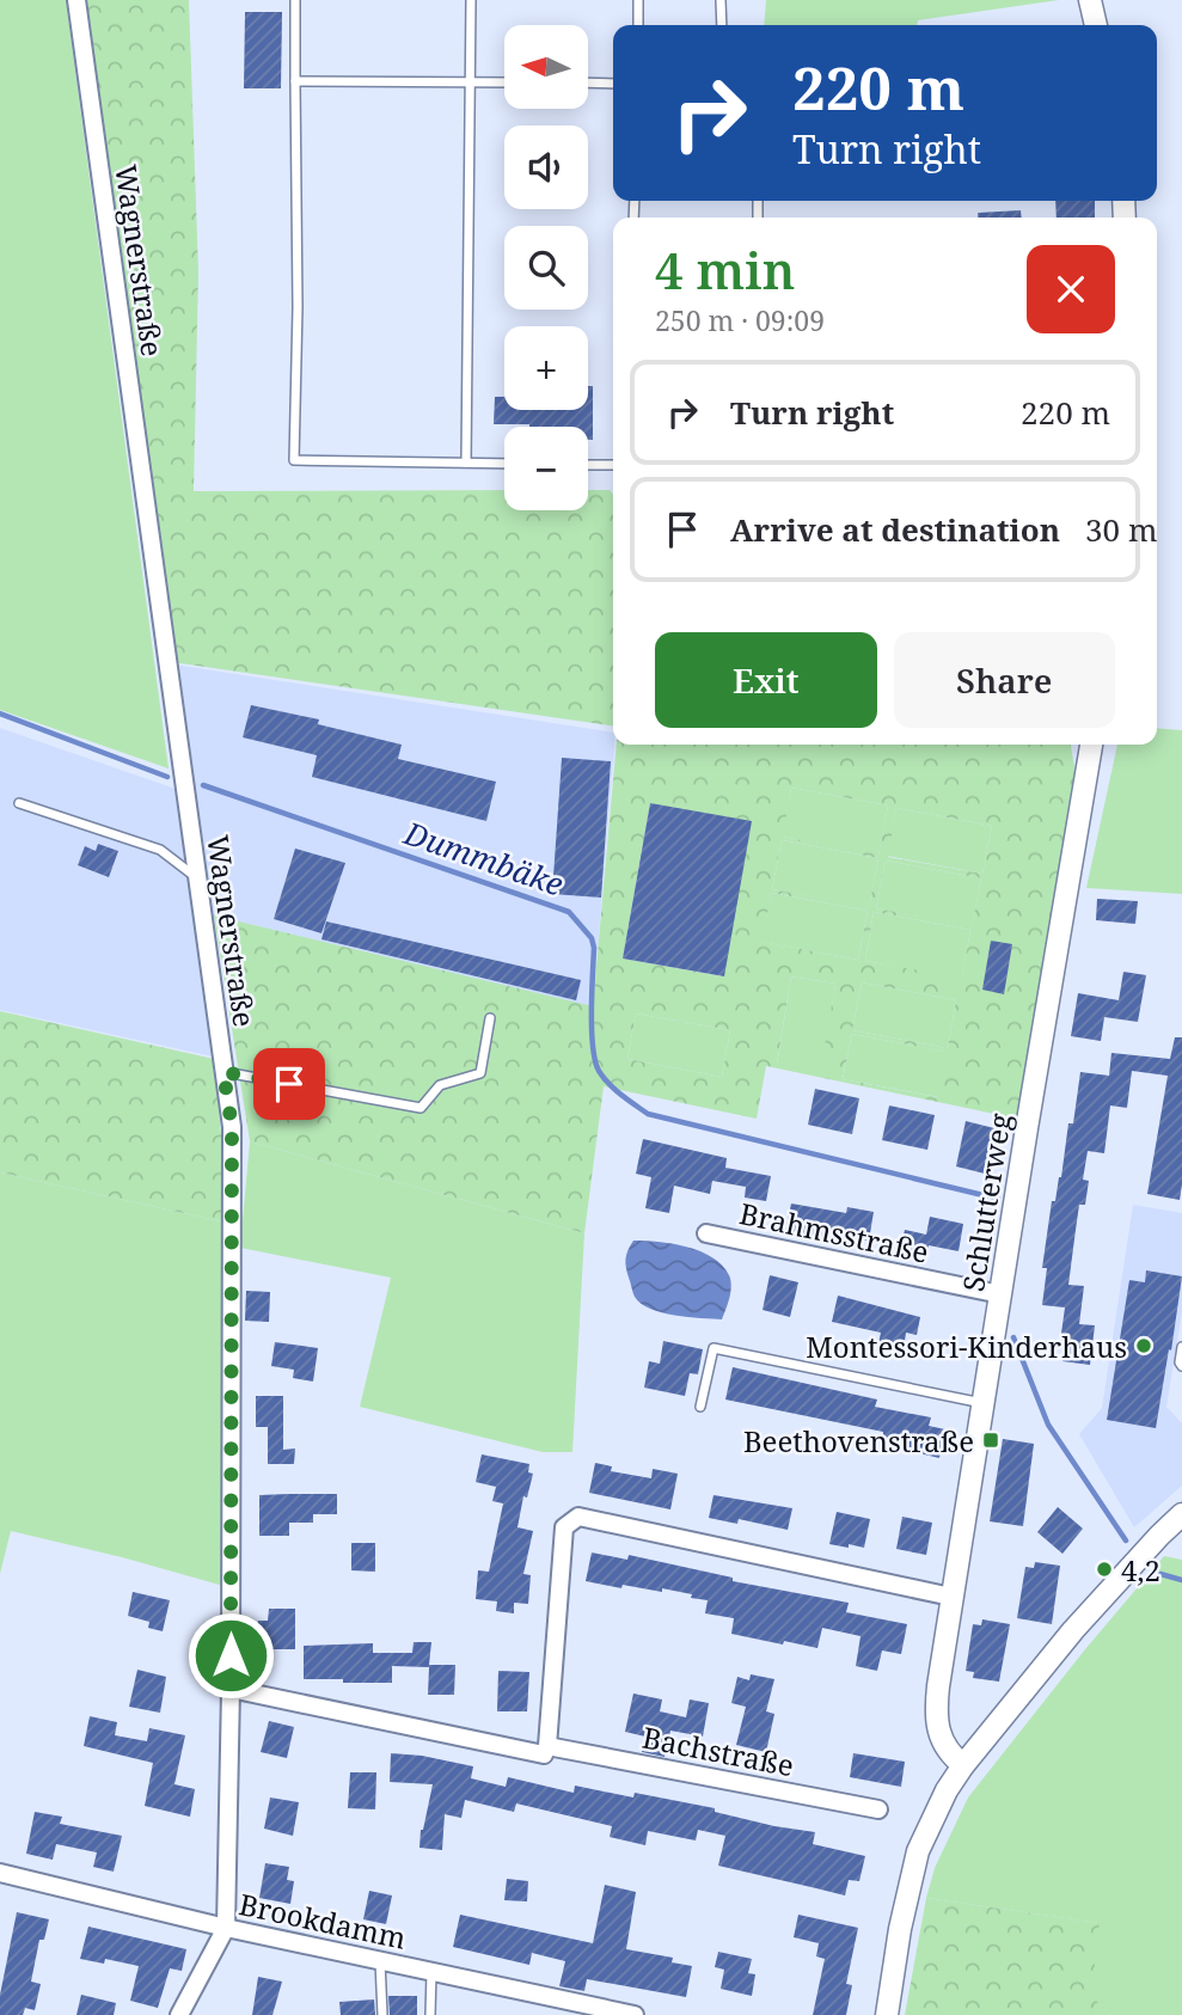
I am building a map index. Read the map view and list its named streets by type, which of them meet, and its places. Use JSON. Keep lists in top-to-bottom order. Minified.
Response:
{"streets":{"street":["Wagnerstraße","Schlutterweg","Brahmsstraße","Bachstraße","Brookdamm"]},"crossings":[["Wagnerstraße","Brookdamm"],["Schlutterweg","Brahmsstraße"]],"water":["Dummbäke"],"places":{"other":["Montessori-Kinderhaus","4,2"],"transit":["Beethovenstraße"]},"north":"left","page":{"map_buttons":["+","−"],"turn":["220 m","Turn right"],"heading":["4 min","250 m · 09:09"],"list":[{"name":"Turn right","value":"220 m"},{"name":"Arrive at destination","value":"30 m"}],"buttons":["Exit","Share"]}}
